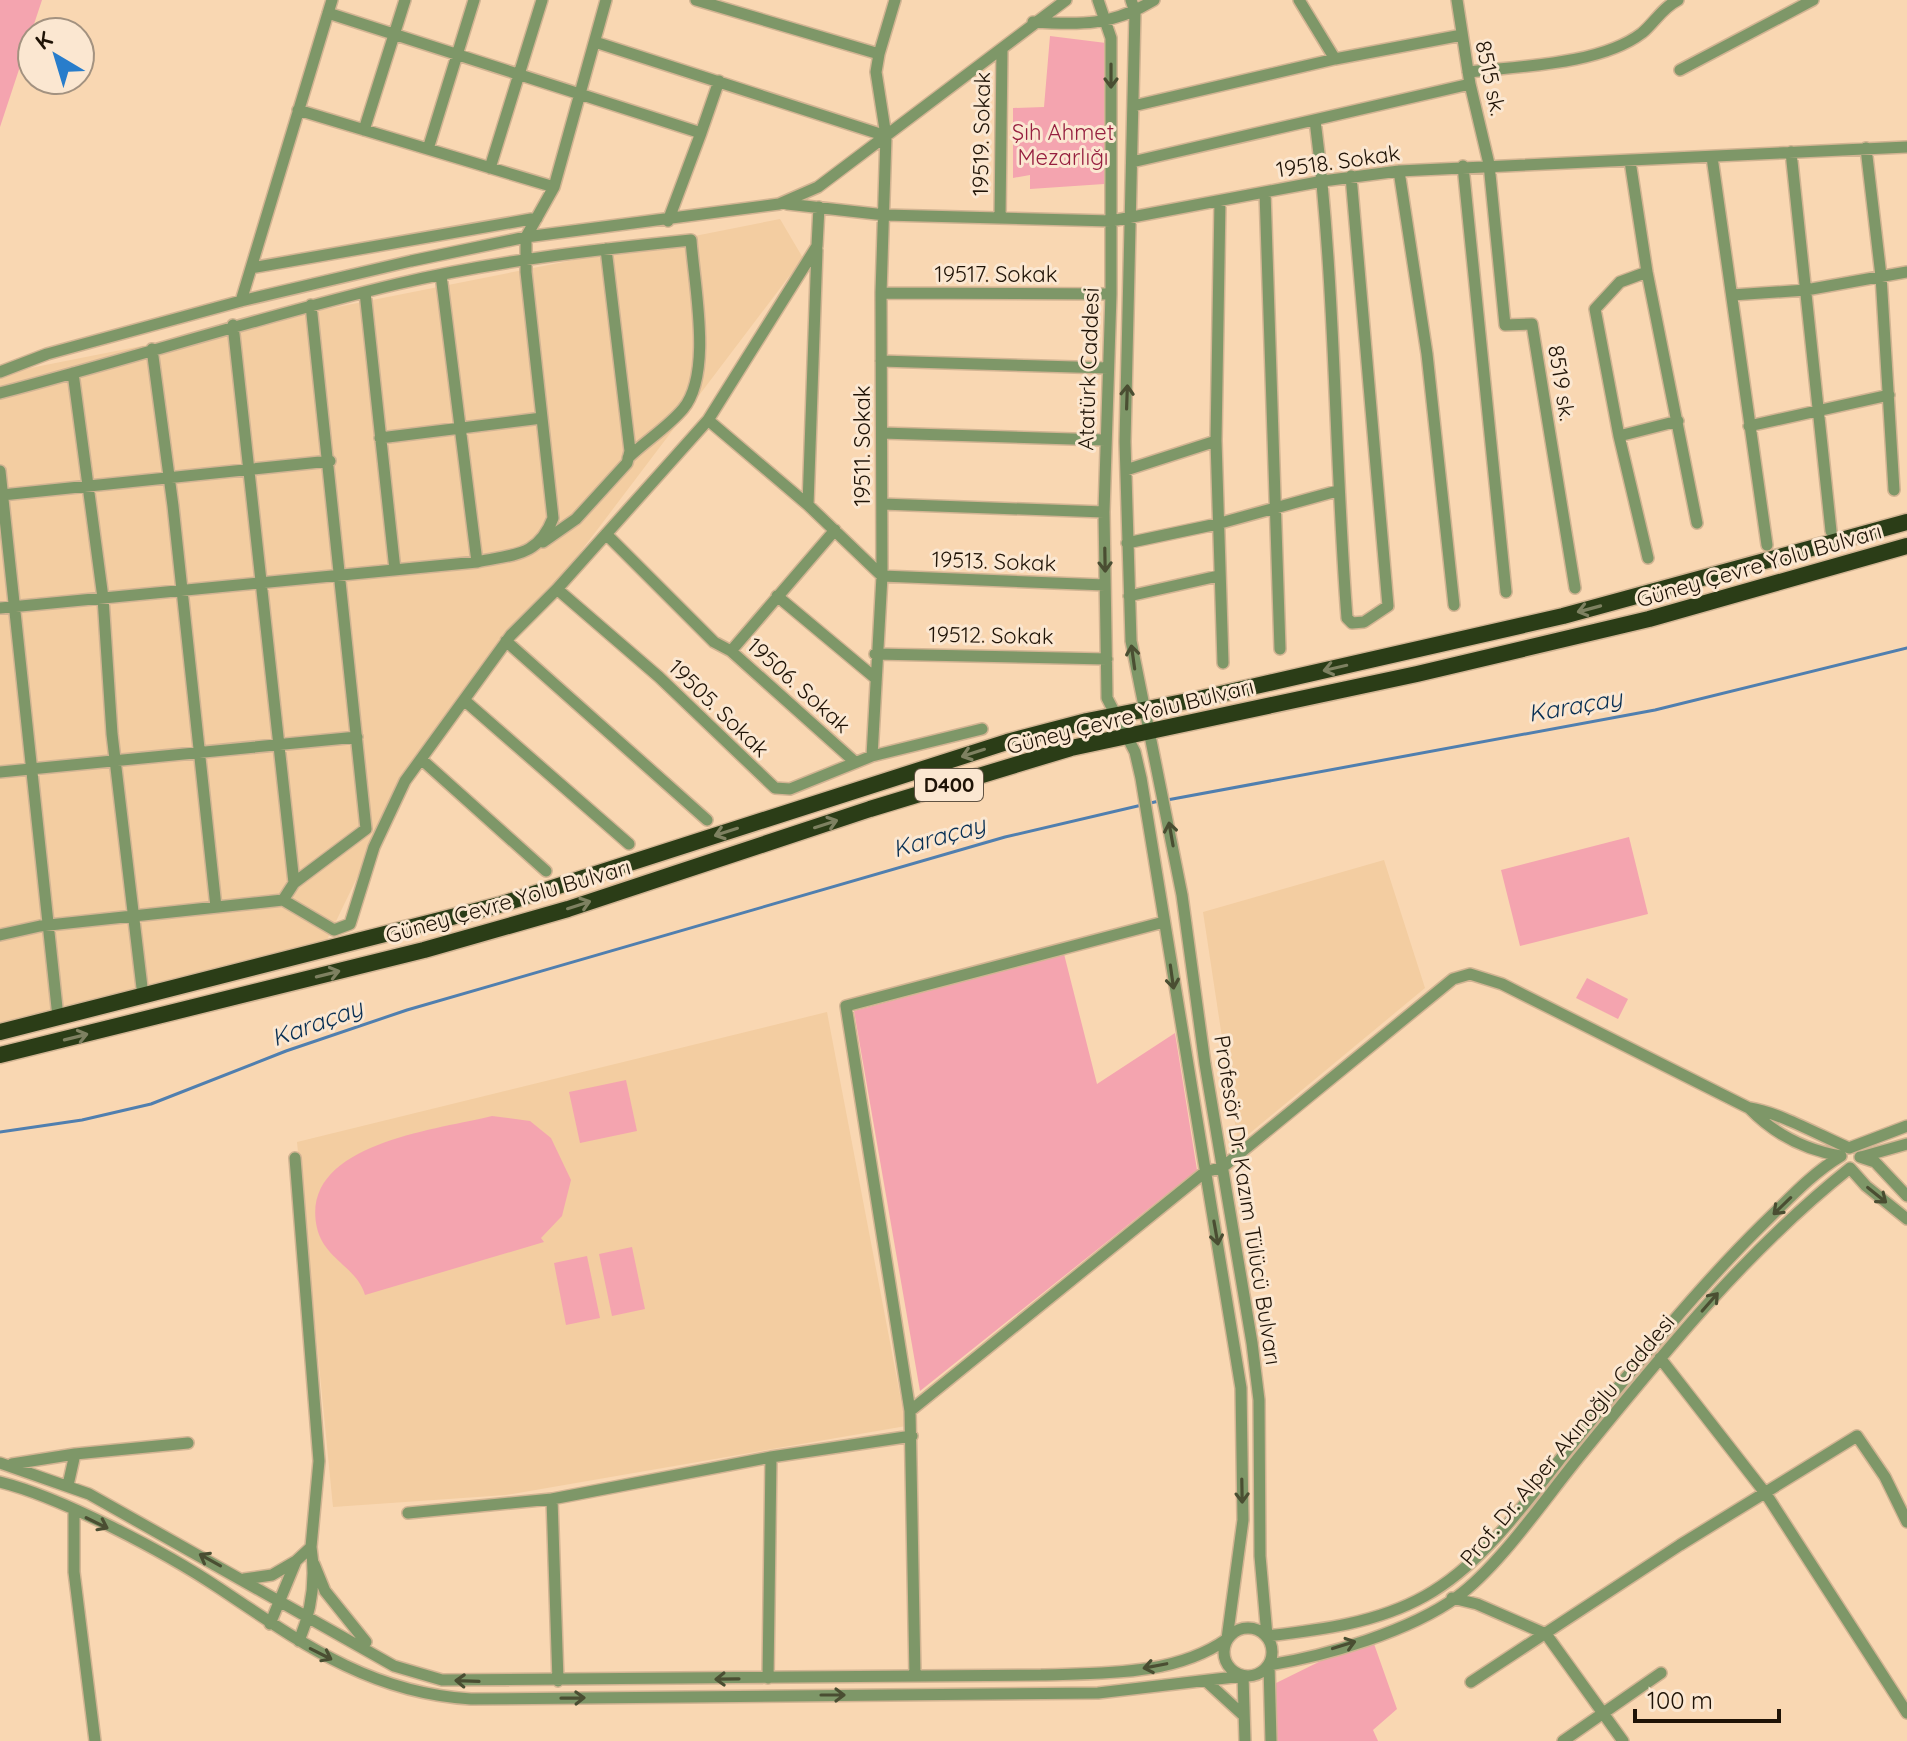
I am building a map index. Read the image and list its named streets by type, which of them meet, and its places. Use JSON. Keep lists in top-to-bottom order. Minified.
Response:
{"streets":{"highway":["Güney Çevre Yolu Bulvarı","D400"],"street":["8515 sk.","19519. Sokak","19518. Sokak","19517. Sokak","Atatürk Caddesi","8519 sk.","19511. Sokak","19513. Sokak","19512. Sokak","19506. Sokak","19505. Sokak","Profesör Dr. Kazım Tülücü Bulvarı","Prof. Dr. Alper Akınoğlu Caddesi"]},"crossings":[["8515 sk.","19518. Sokak"],["8515 sk.","8519 sk."],["19519. Sokak","19518. Sokak"],["19518. Sokak","Atatürk Caddesi"],["19518. Sokak","8519 sk."],["19518. Sokak","19511. Sokak"],["19517. Sokak","Atatürk Caddesi"],["19517. Sokak","19511. Sokak"],["Atatürk Caddesi","19513. Sokak"],["Atatürk Caddesi","Güney Çevre Yolu Bulvarı"],["Atatürk Caddesi","19512. Sokak"],["Atatürk Caddesi","Profesör Dr. Kazım Tülücü Bulvarı"],["19511. Sokak","19513. Sokak"],["19511. Sokak","19512. Sokak"],["19511. Sokak","19505. Sokak"],["19506. Sokak","19505. Sokak"],["Profesör Dr. Kazım Tülücü Bulvarı","Prof. Dr. Alper Akınoğlu Caddesi"]],"water":["Karaçay"],"parks":["Şıh Ahmet Mezarlığı"],"scale_bar":"100 m","north":"top left"}
